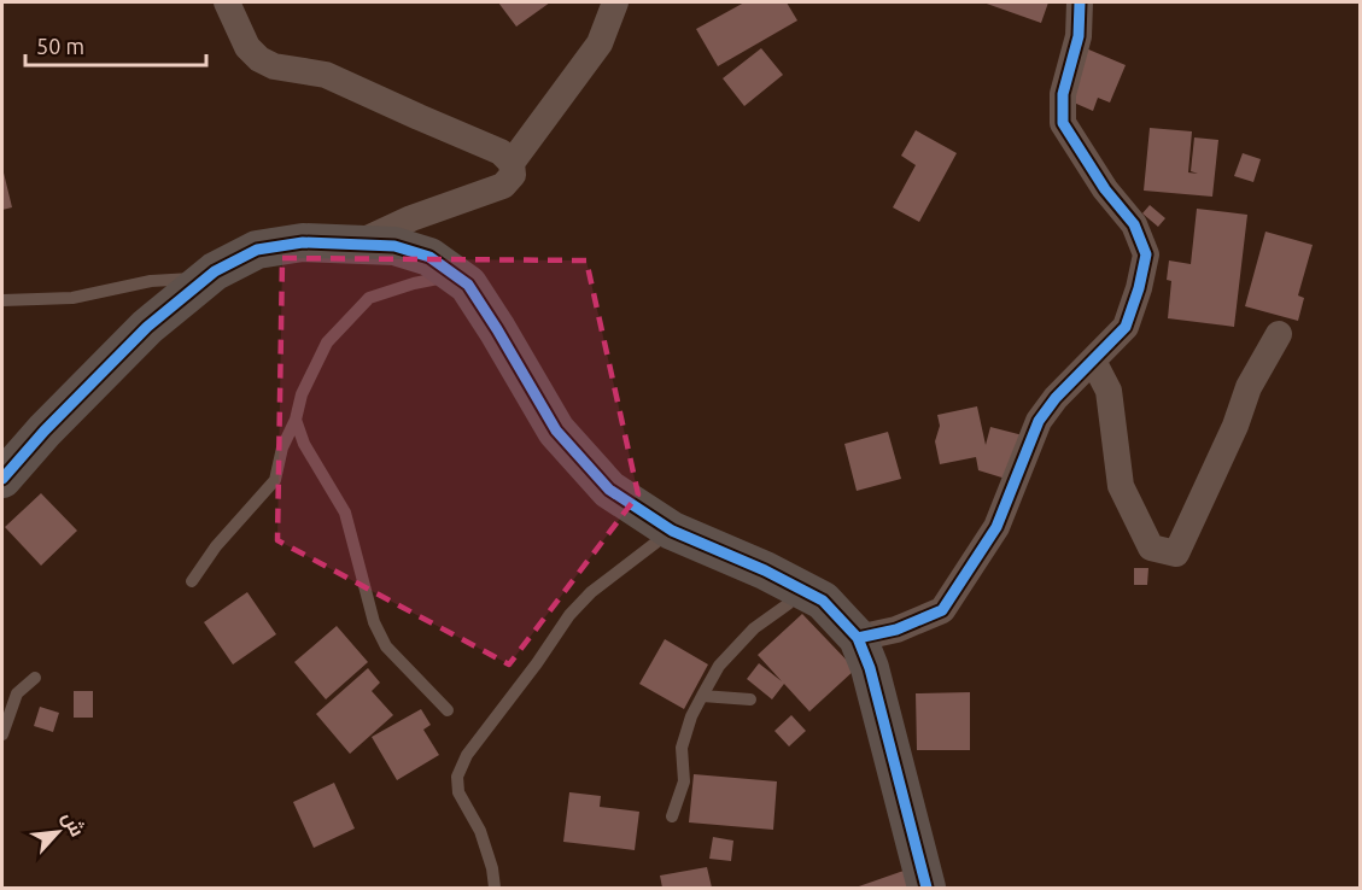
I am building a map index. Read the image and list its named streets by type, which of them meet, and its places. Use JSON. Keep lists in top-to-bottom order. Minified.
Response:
{"scale_bar":"50 m","north":"top right"}
